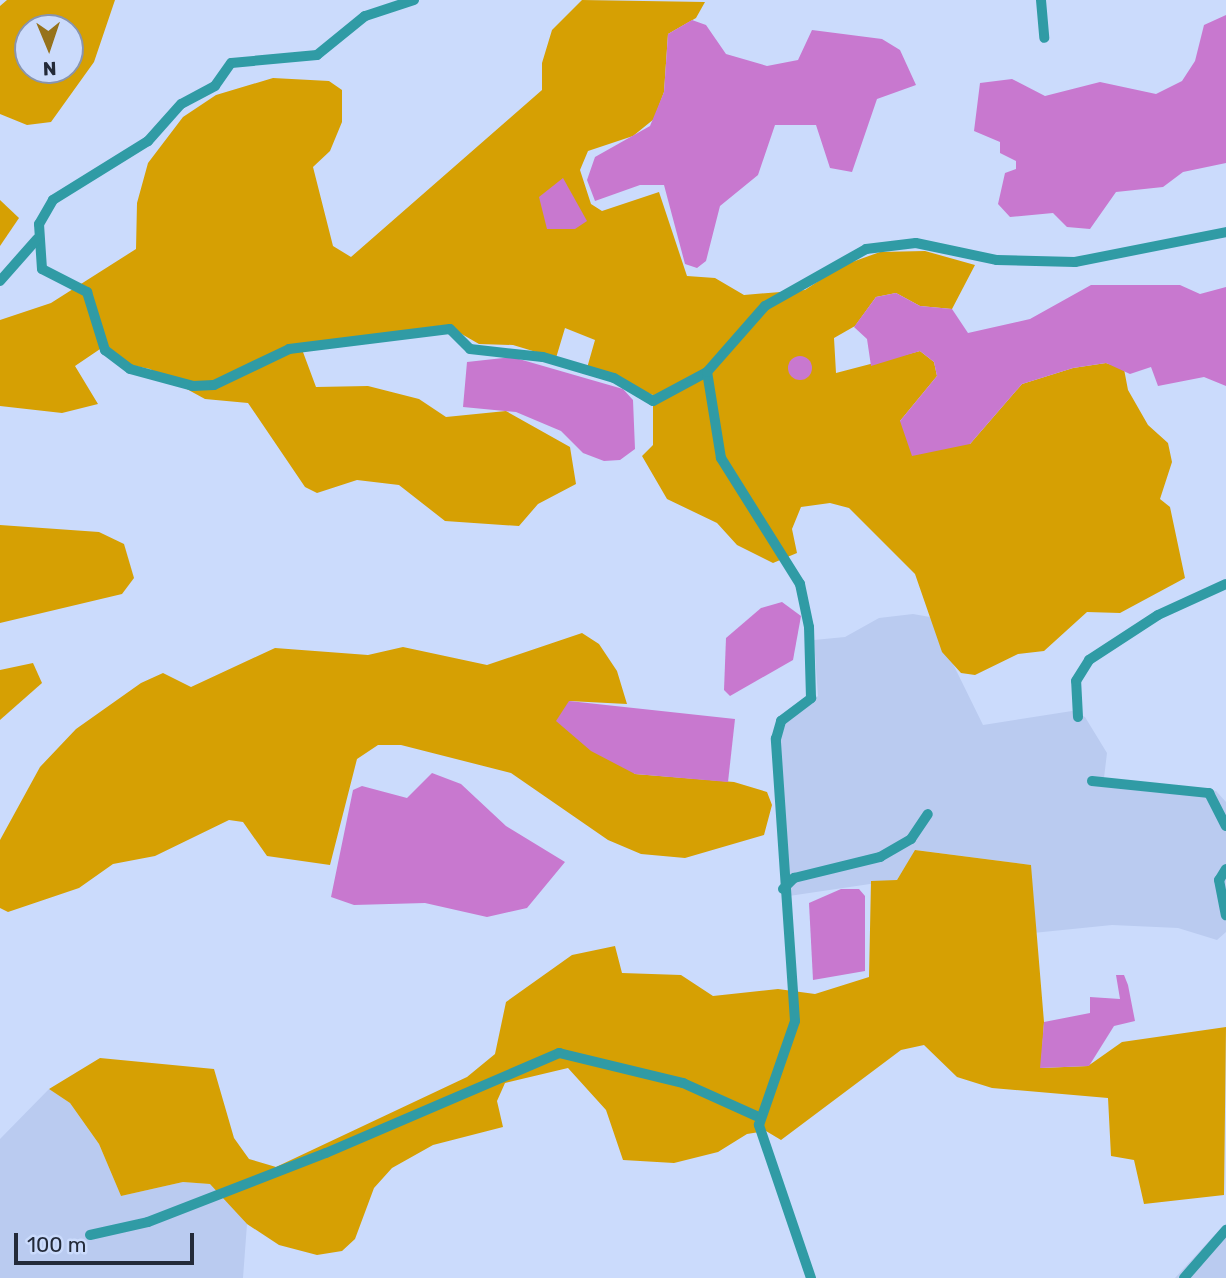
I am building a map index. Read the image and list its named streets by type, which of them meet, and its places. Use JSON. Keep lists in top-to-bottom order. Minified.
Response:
{"scale_bar":"100 m","north":"bottom"}
